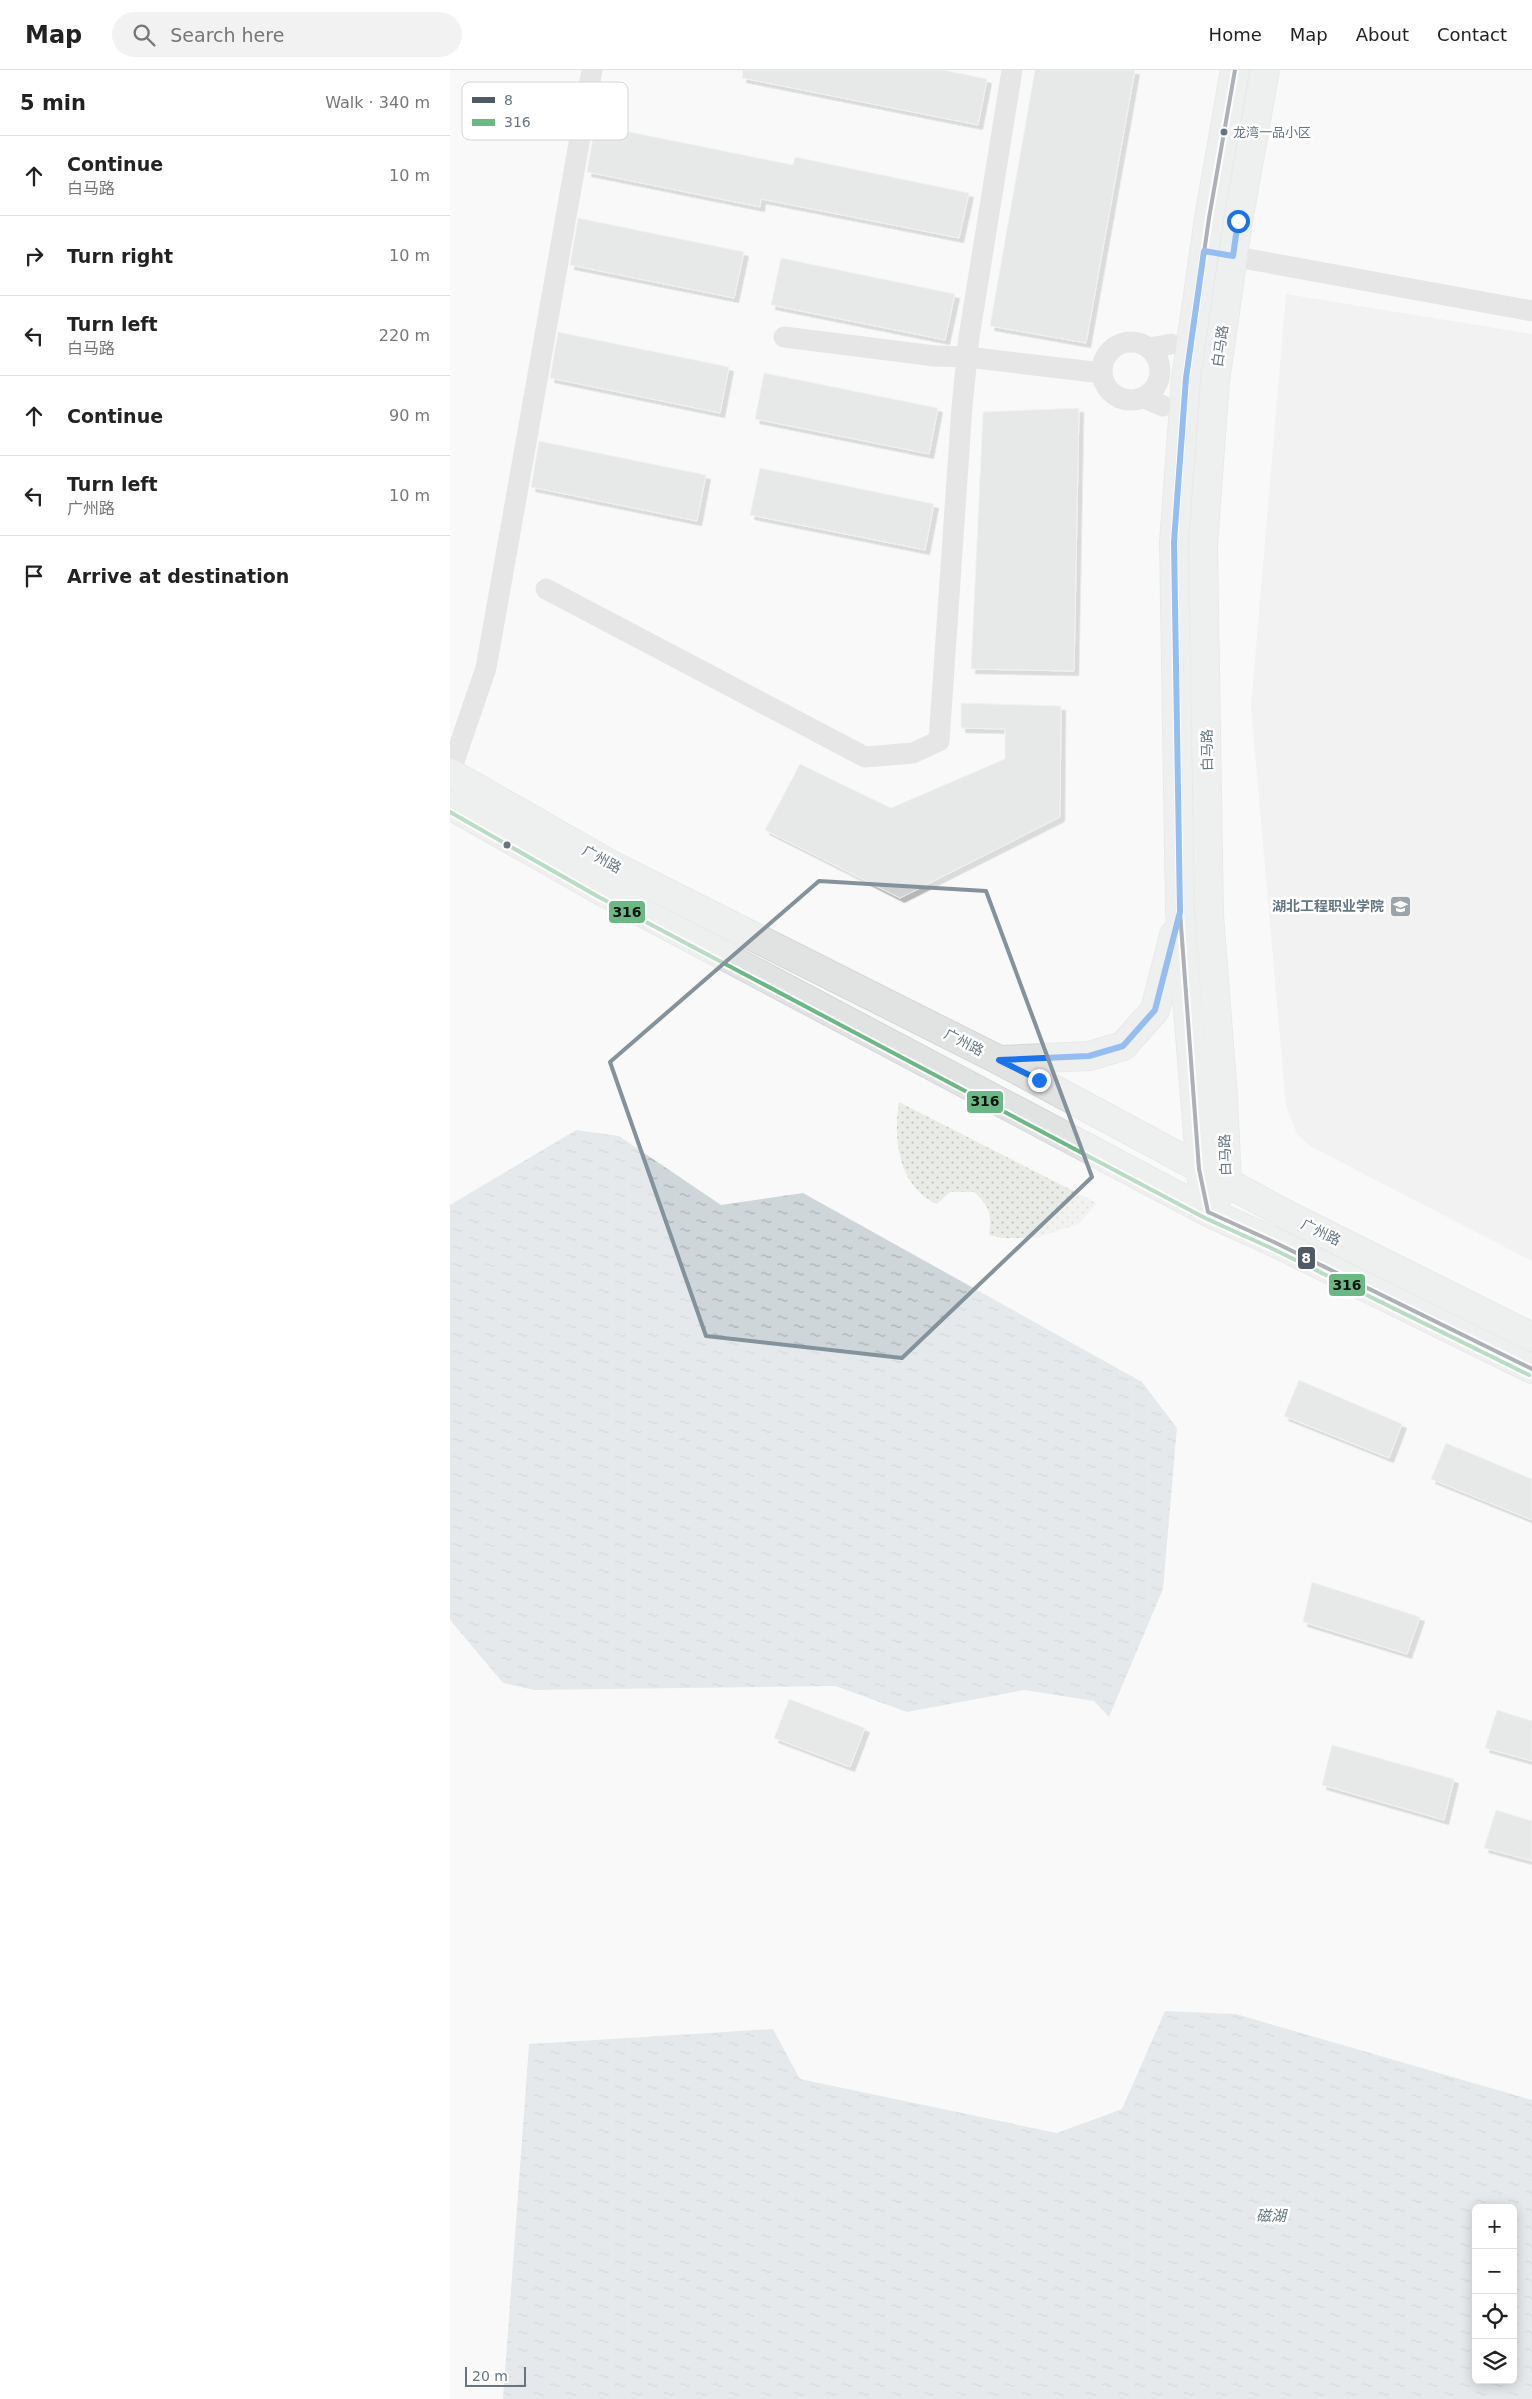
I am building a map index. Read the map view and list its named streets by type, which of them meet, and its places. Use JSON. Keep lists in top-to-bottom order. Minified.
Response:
{"streets":{"main road":["白马路","广州路"]},"crossings":[["白马路","广州路"]],"water":["磁湖"],"places":{"other":["龙湾一品小区"],"school or university":["湖北工程职业学院"]},"lines":["transit line 8","transit line 316"],"legend":["8","316"],"scale_bar":"20 m","page":{"header":"Map","search":"Search here","nav":["Home","Map","About","Contact"],"heading":["5 min","Walk · 340 m"],"list":[["Continue","白马路","10 m"],["Turn right","10 m"],["Turn left","白马路","220 m"],["Continue","90 m"],["Turn left","广州路","10 m"],"Arrive at destination"],"map_buttons":["+","−"],"scale":"20 m"}}
